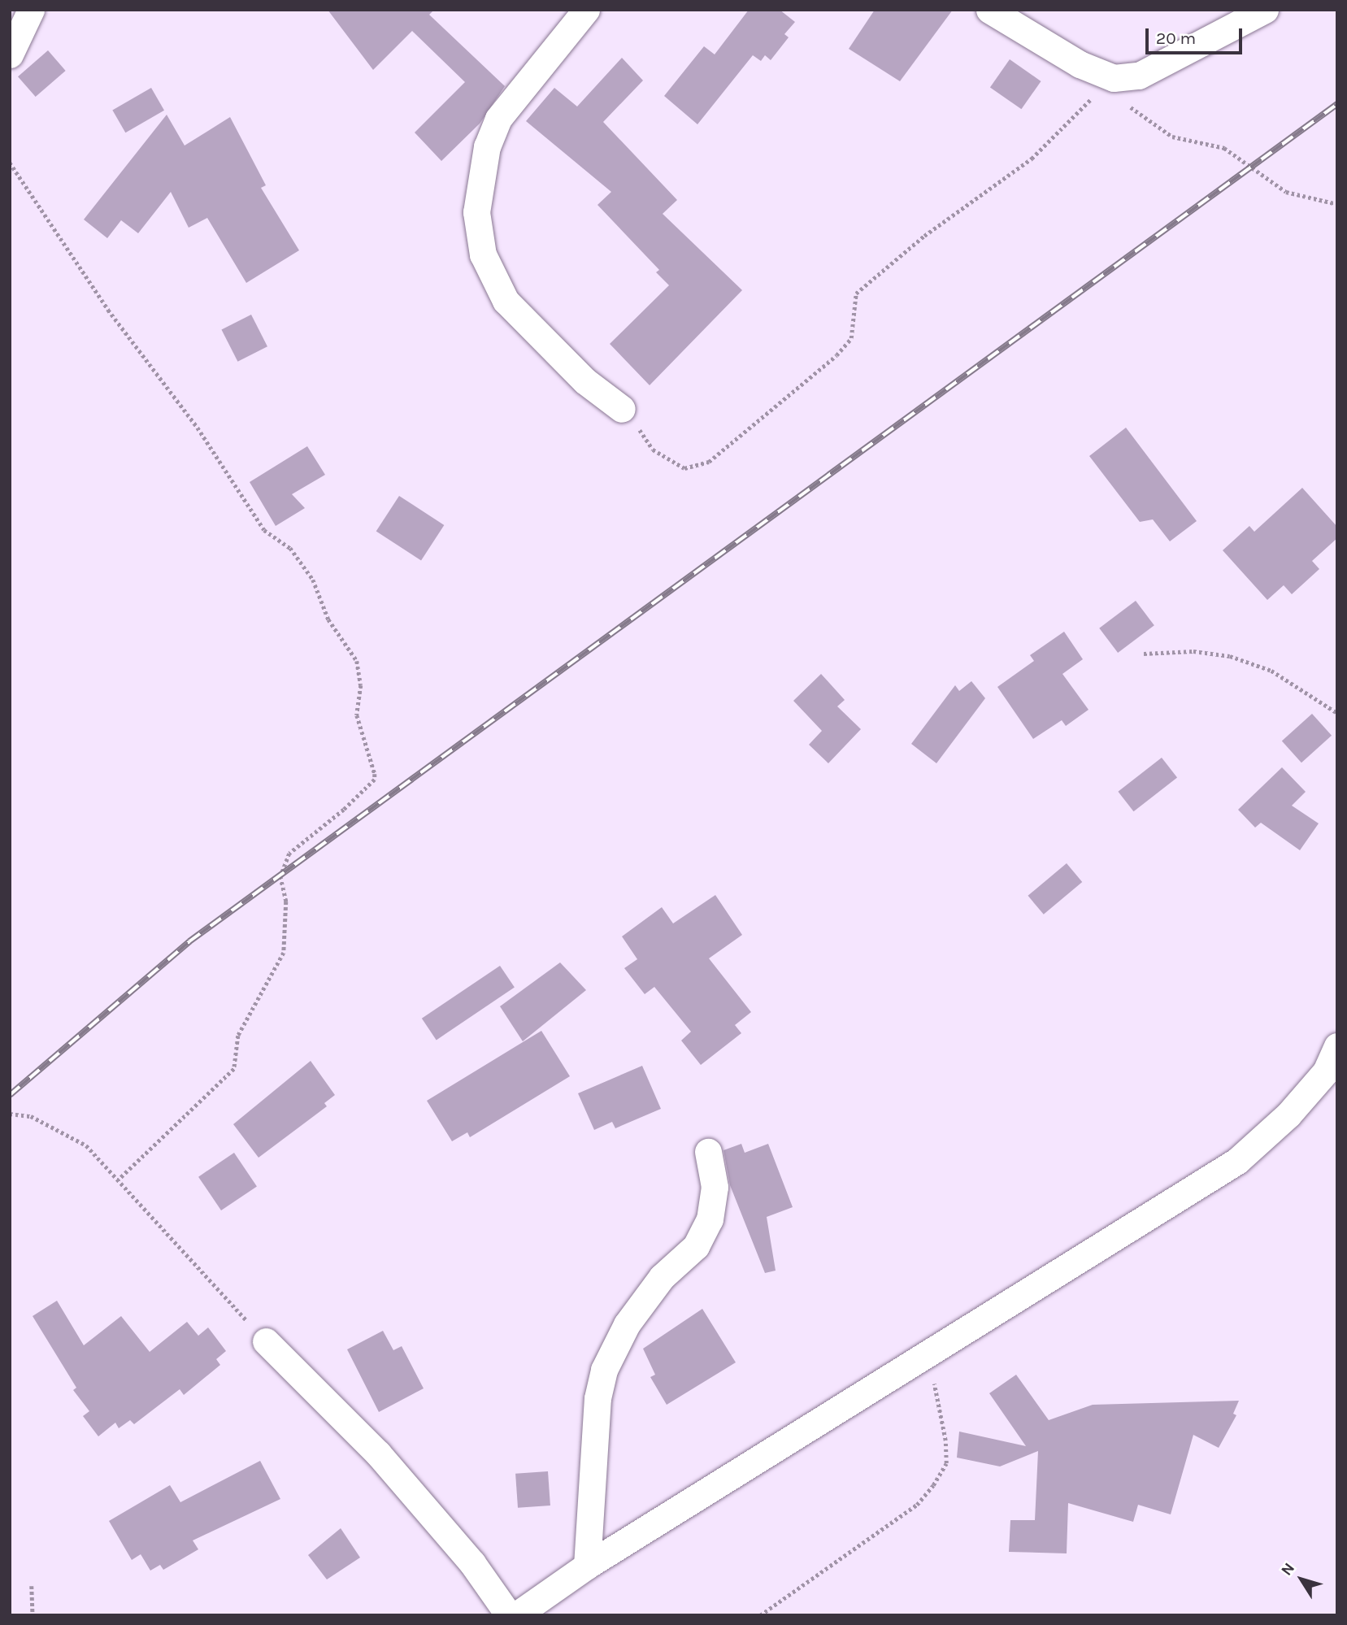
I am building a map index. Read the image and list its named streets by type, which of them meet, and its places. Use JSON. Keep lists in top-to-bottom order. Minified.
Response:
{"scale_bar":"20 m","north":"top left"}
